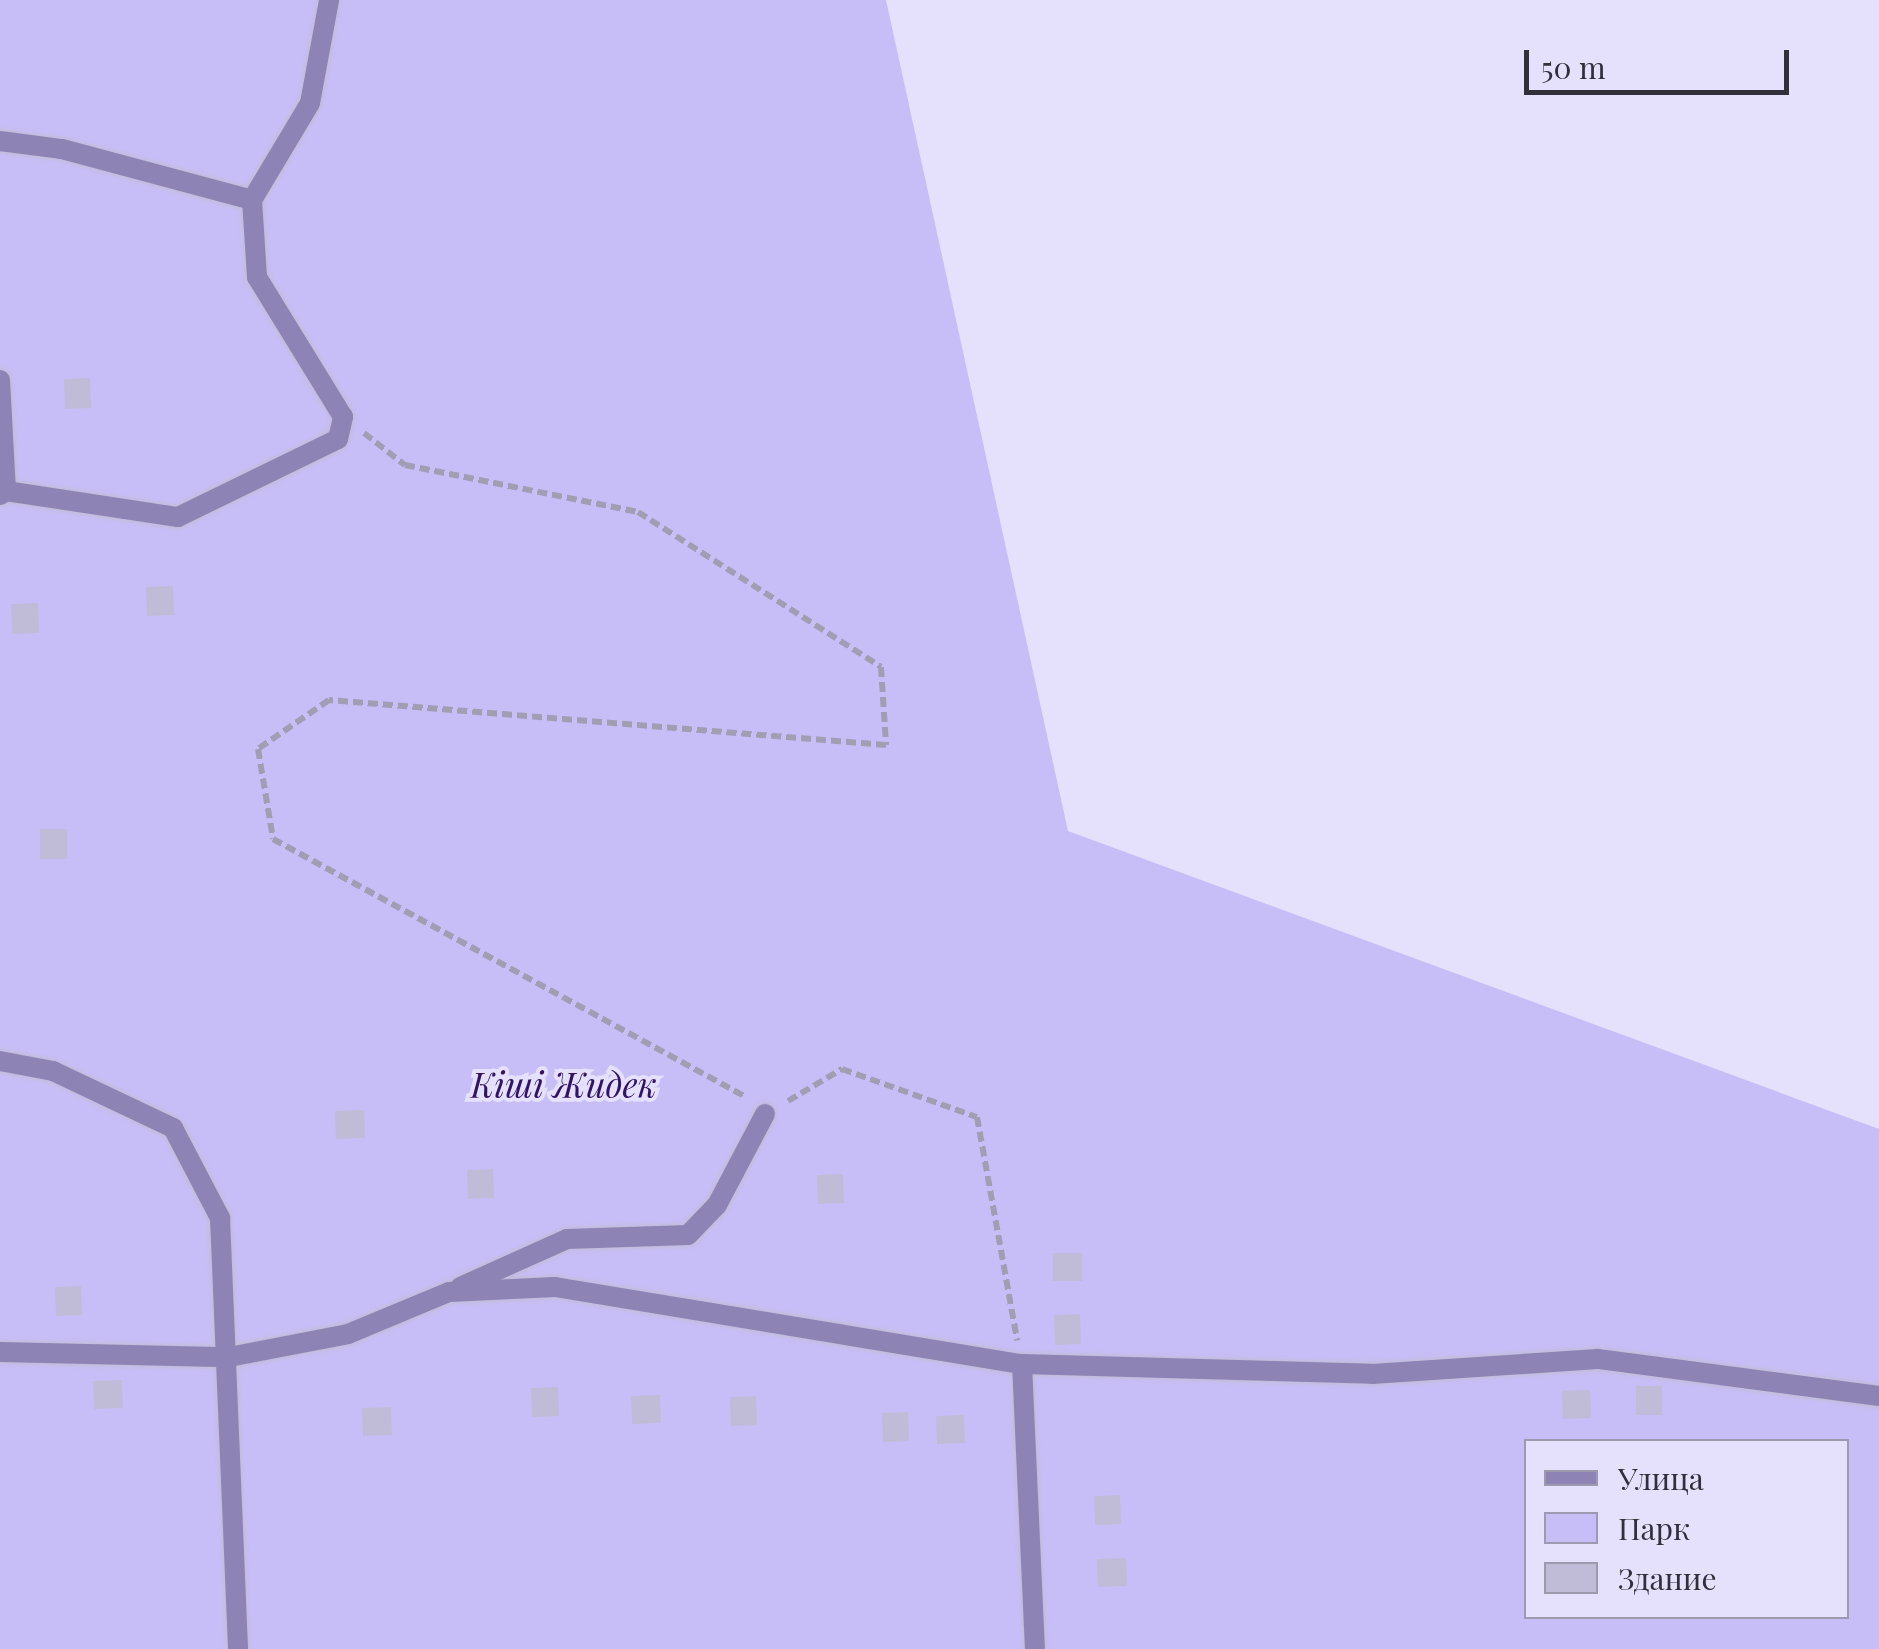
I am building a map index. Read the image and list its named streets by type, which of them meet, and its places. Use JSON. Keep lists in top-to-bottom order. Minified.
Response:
{"parks":["Кіші Жидек"],"legend":["Улица","Парк","Здание"],"scale_bar":"50 m"}
